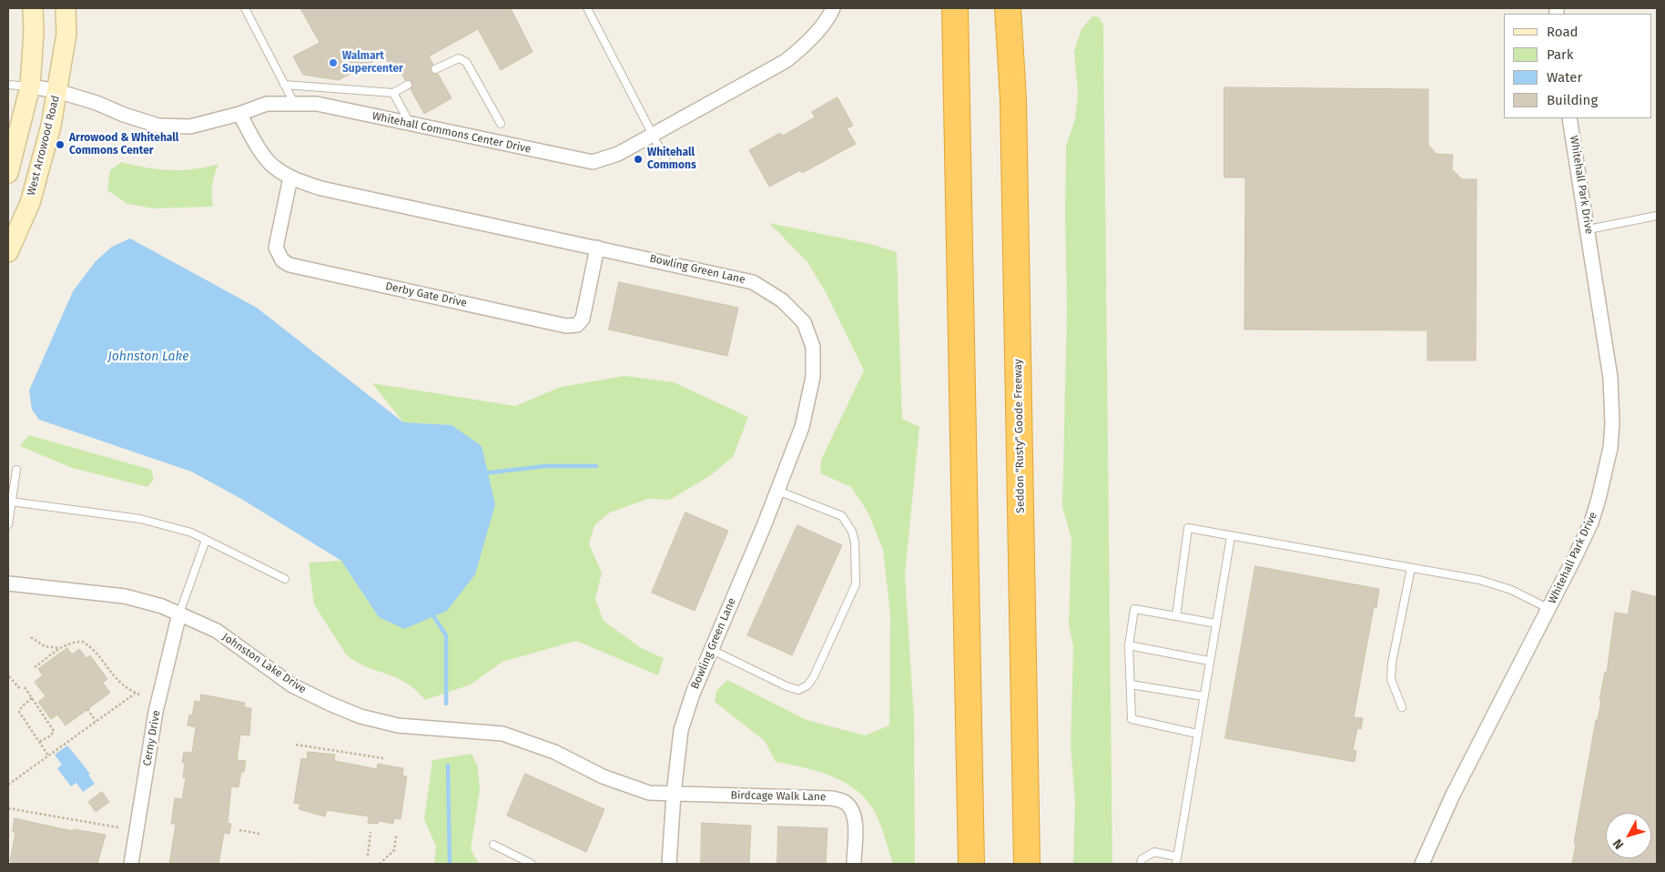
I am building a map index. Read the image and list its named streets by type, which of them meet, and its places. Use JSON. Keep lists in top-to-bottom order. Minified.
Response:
{"streets":{"highway":["Seddon \"Rusty\" Goode Freeway"],"main road":["West Arrowood Road"],"street":["Whitehall Commons Center Drive","Whitehall Park Drive","Bowling Green Lane","Derby Gate Drive","Johnston Lake Drive","Cerny Drive","Birdcage Walk Lane"]},"crossings":[["Whitehall Commons Center Drive","West Arrowood Road"],["Whitehall Commons Center Drive","Bowling Green Lane"],["Bowling Green Lane","Derby Gate Drive"],["Bowling Green Lane","Johnston Lake Drive"],["Bowling Green Lane","Birdcage Walk Lane"],["Johnston Lake Drive","Cerny Drive"],["Johnston Lake Drive","Birdcage Walk Lane"]],"water":["Johnston Lake"],"places":["Walmart Supercenter","Arrowood & Whitehall Commons Center","Whitehall Commons"],"legend":["Road","Park","Water","Building"],"north":"bottom left"}
